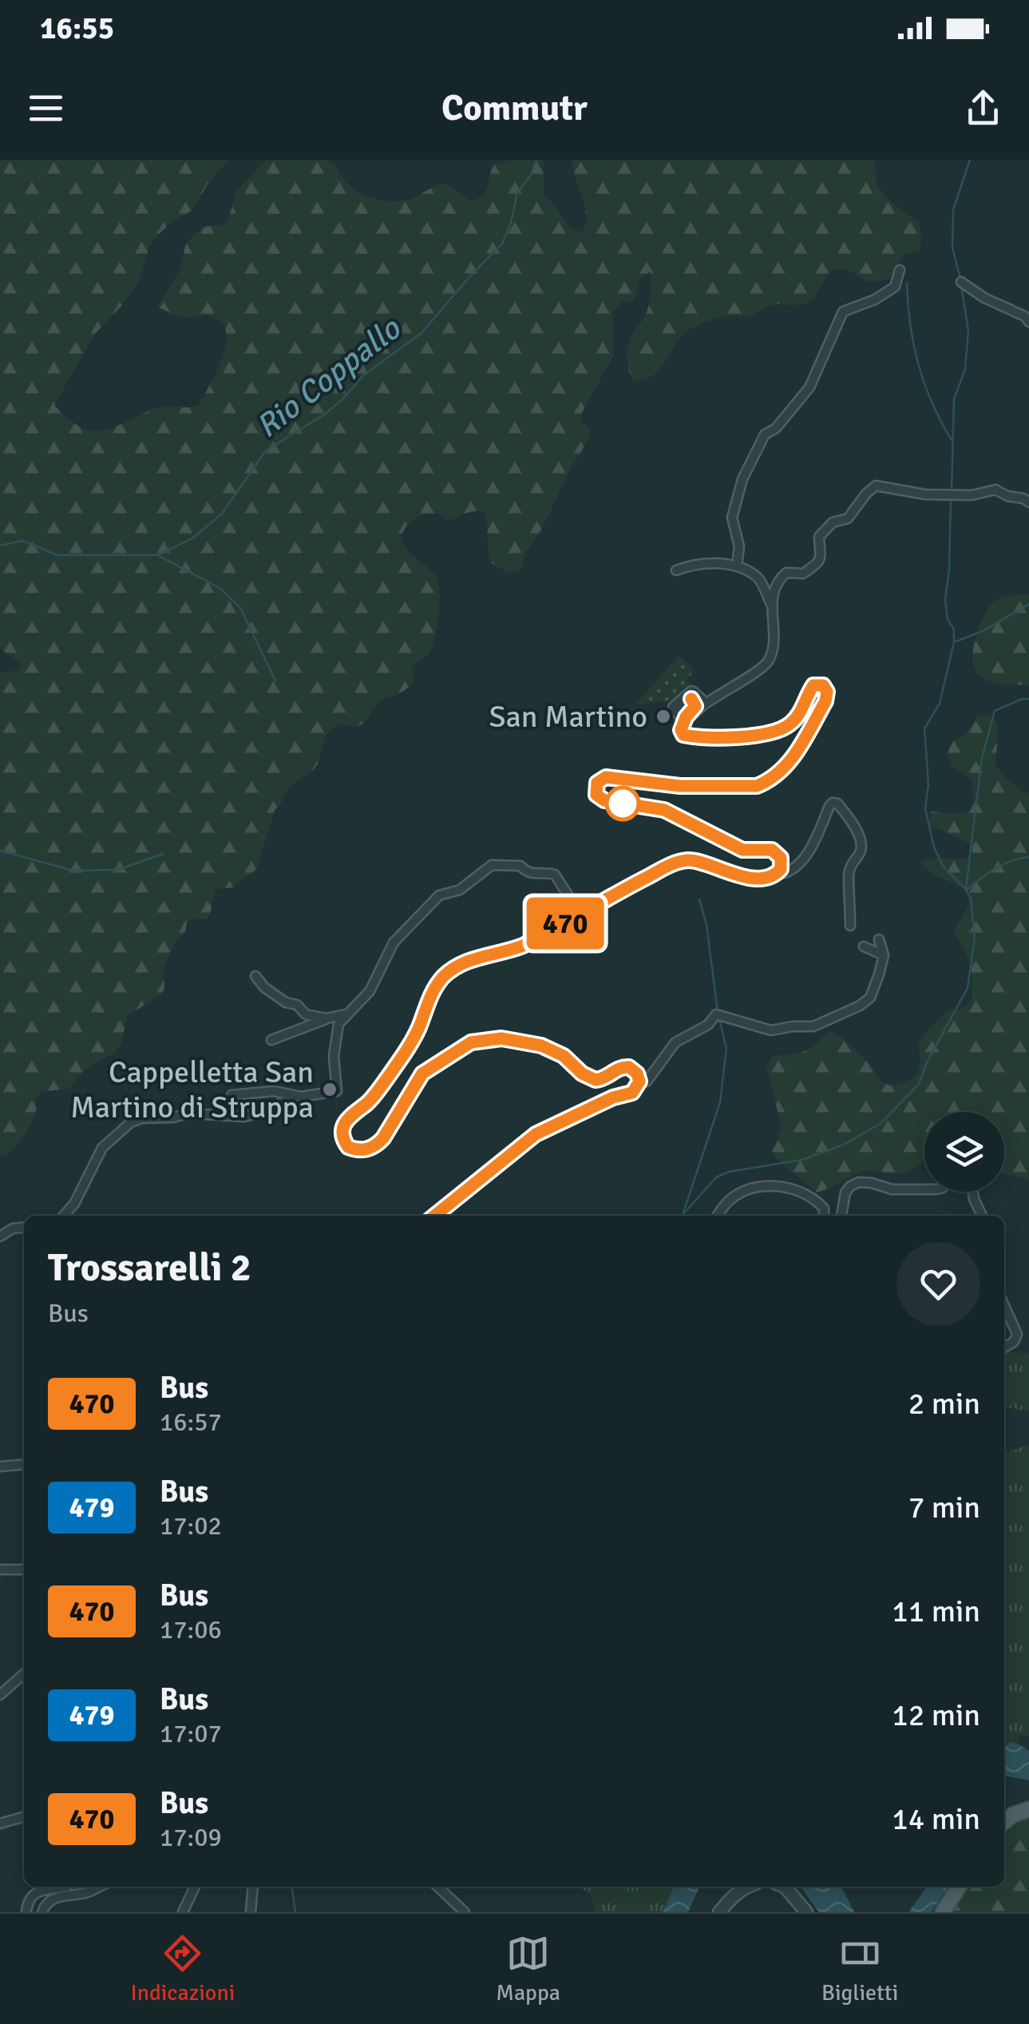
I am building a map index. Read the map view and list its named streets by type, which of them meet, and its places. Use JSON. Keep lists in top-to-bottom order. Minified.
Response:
{"water":["Rio Coppallo"],"places":["San Martino","Cappelletta San Martino di Struppa"],"lines":["bus line 470"],"page":{"status":"16:55","header":"Commutr","on_map":"470","heading":["Trossarelli 2","Bus"],"list":[{"mark":"470","name":"Bus","note":"16:57","value":"2 min"},{"mark":"479","name":"Bus","note":"17:02","value":"7 min"},{"mark":"470","name":"Bus","note":"17:06","value":"11 min"},{"mark":"479","name":"Bus","note":"17:07","value":"12 min"},{"mark":"470","name":"Bus","note":"17:09","value":"14 min"}],"tabs":["Indicazioni","Mappa","Biglietti"]}}
